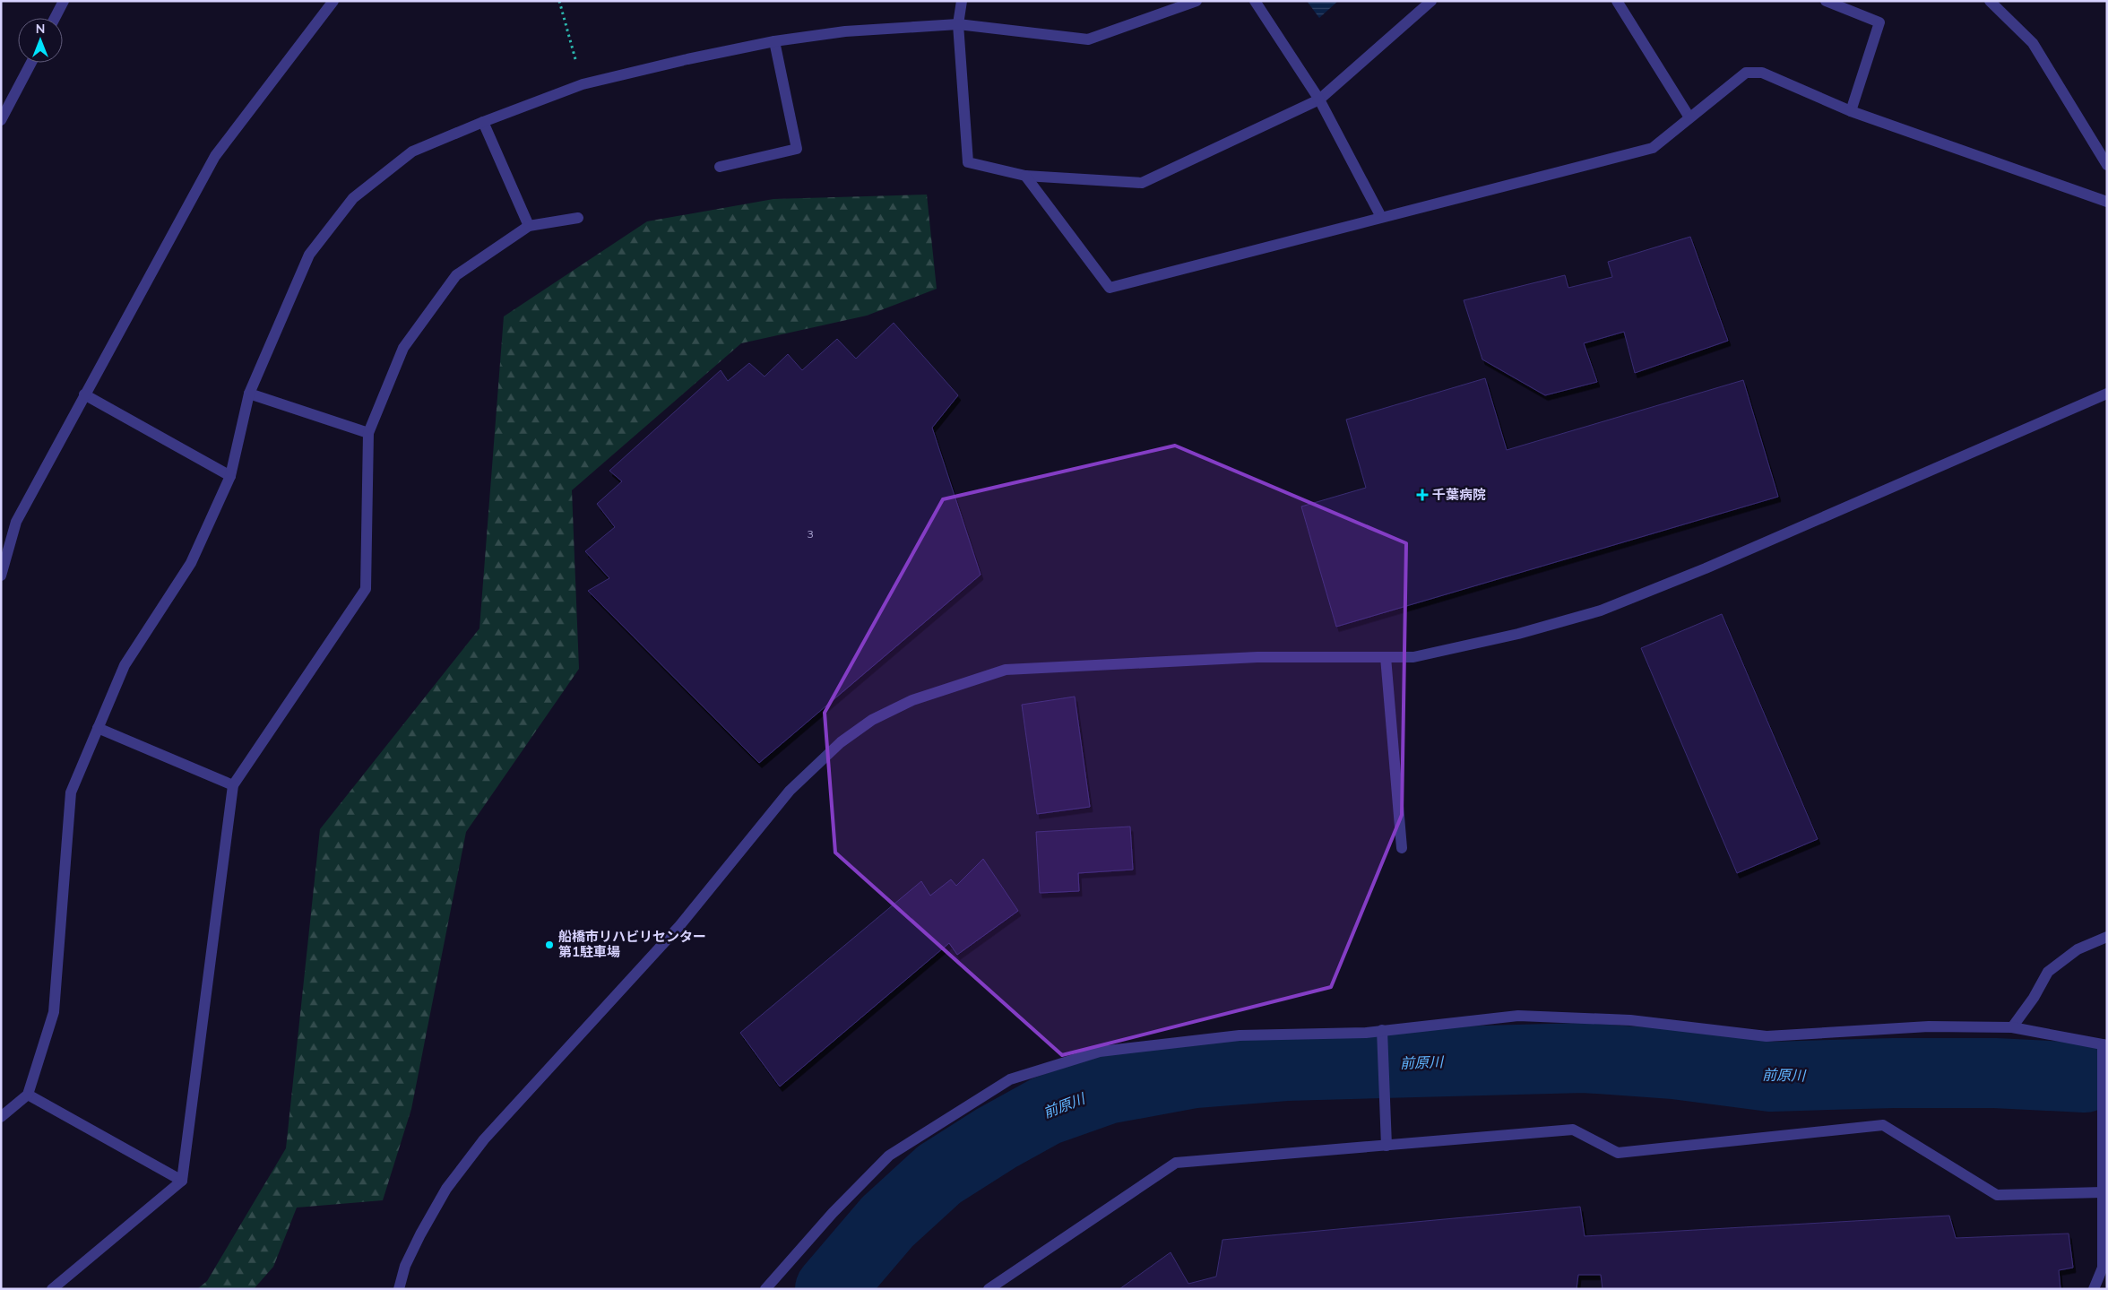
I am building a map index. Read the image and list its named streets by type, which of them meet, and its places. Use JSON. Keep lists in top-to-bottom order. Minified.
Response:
{"water":["前原川"],"places":{"health":["千葉病院"],"other":["船橋市リハビリセンター 第1駐車場"]},"house_numbers":["3"],"north":"top"}
